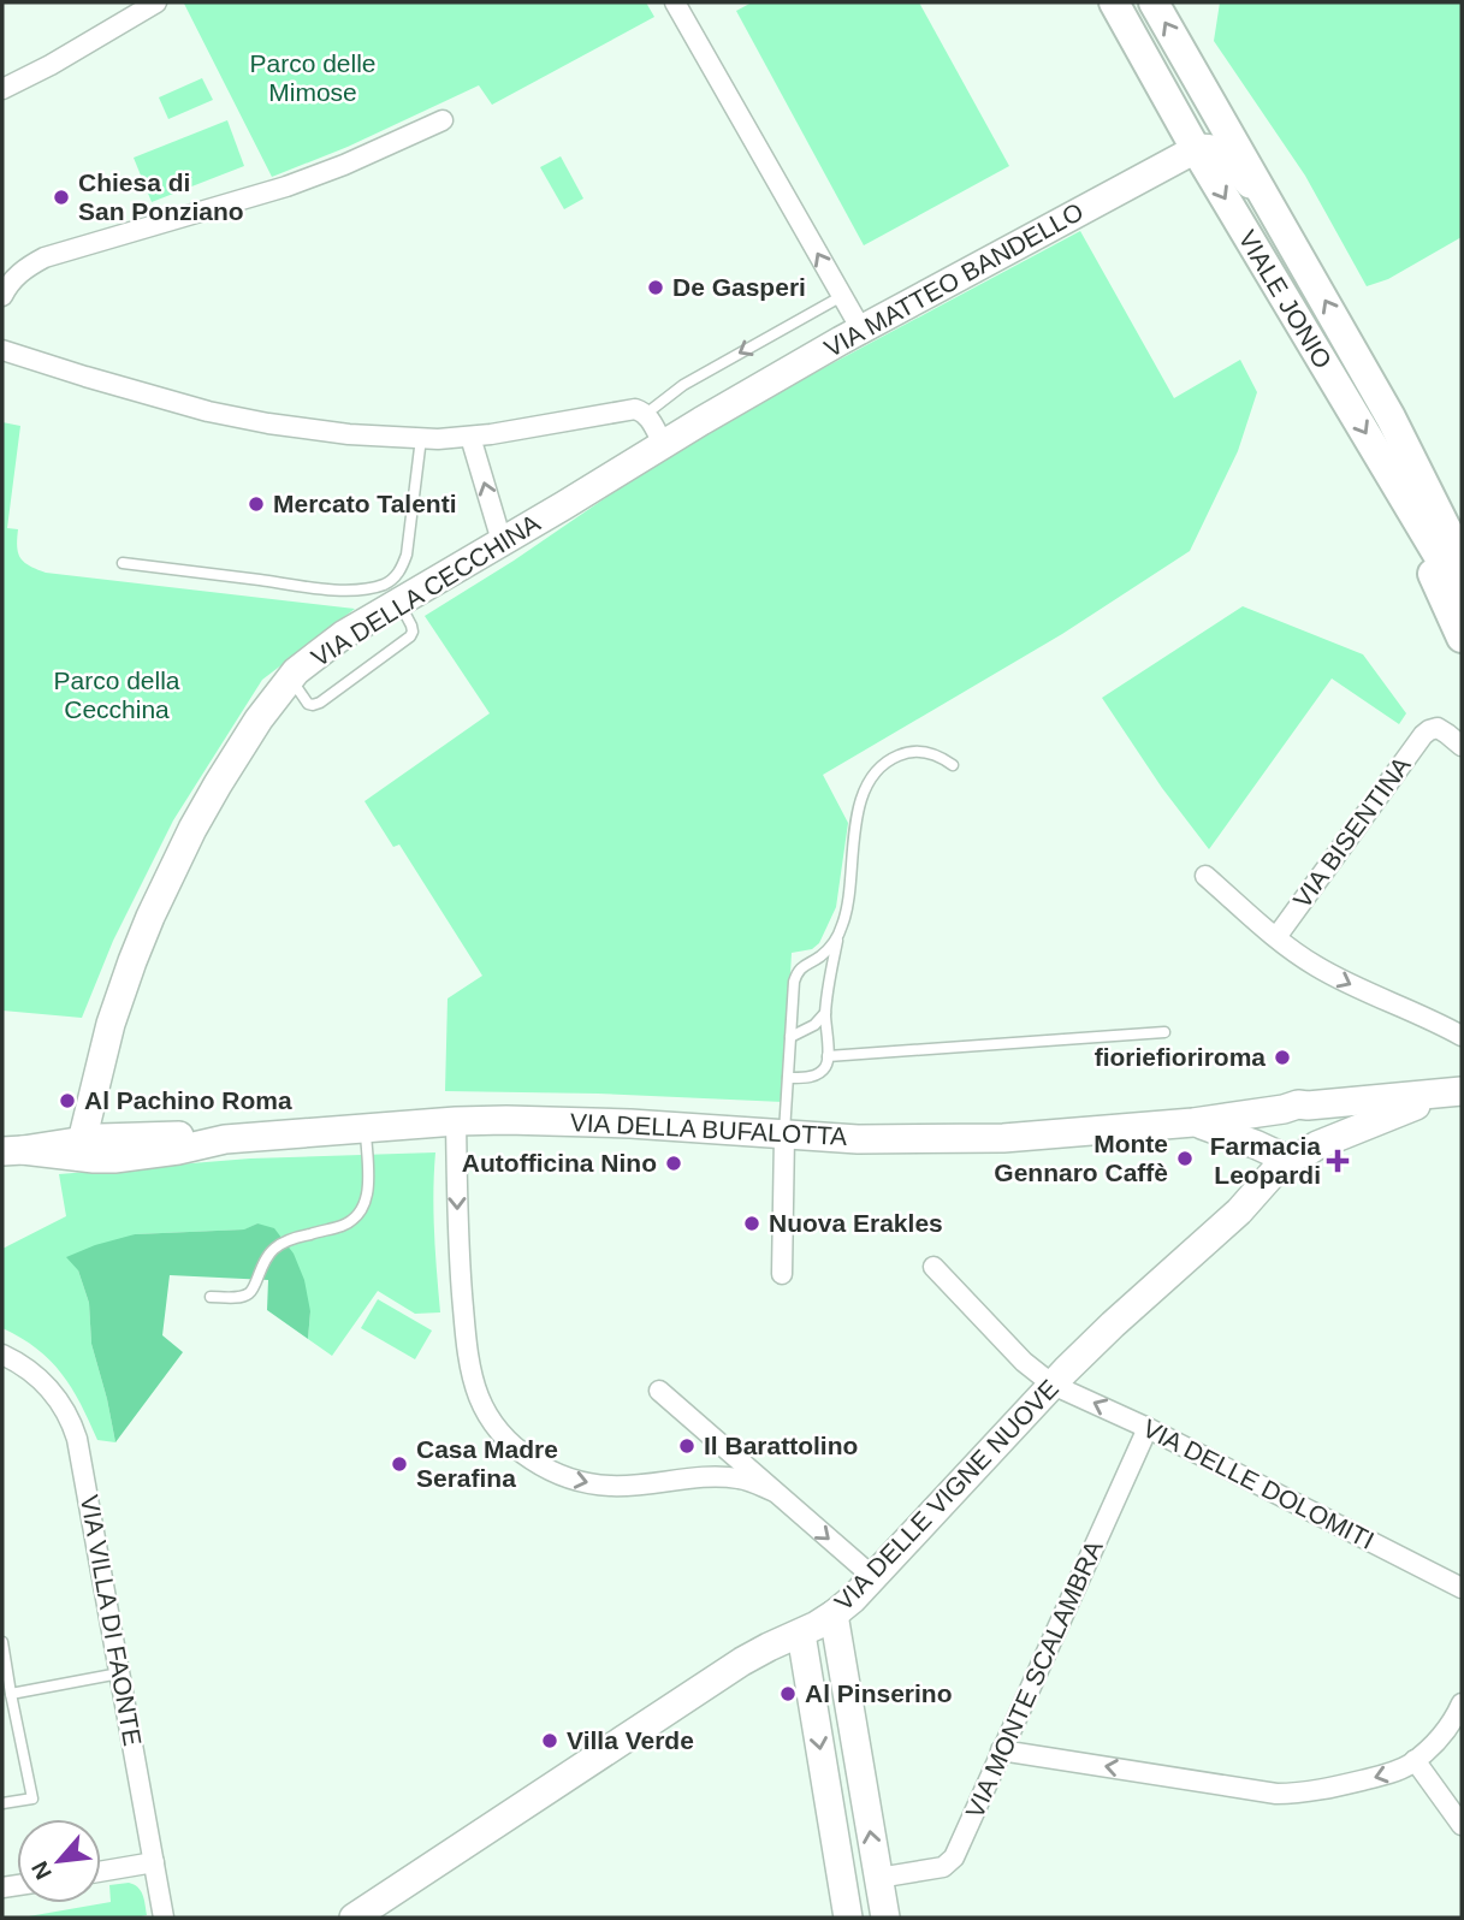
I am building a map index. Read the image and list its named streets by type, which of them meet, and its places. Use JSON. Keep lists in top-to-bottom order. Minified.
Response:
{"streets":{"main road":["VIALE JONIO"],"street":["VIA MATTEO BANDELLO","VIA DELLA CECCHINA","VIA BISENTINA","VIA DELLA BUFALOTTA","VIA DELLE DOLOMITI","VIA DELLE VIGNE NUOVE","VIA VILLA DI FAONTE","VIA MONTE SCALAMBRA"]},"crossings":[["VIA MATTEO BANDELLO","VIALE JONIO"],["VIA MATTEO BANDELLO","VIA DELLA CECCHINA"],["VIA DELLA CECCHINA","VIA DELLA BUFALOTTA"],["VIA DELLA BUFALOTTA","VIA DELLE VIGNE NUOVE"],["VIA DELLE DOLOMITI","VIA DELLE VIGNE NUOVE"],["VIA DELLE DOLOMITI","VIA MONTE SCALAMBRA"]],"parks":["Parco delle Mimose","Parco della Cecchina"],"places":{"other":["Chiesa di San Ponziano","De Gasperi","Mercato Talenti","fioriefioriroma","Al Pachino Roma","Monte Gennaro Caffè","Autofficina Nino","Nuova Erakles","Il Barattolino","Casa Madre Serafina","Al Pinserino","Villa Verde"],"health":["Farmacia Leopardi"]},"north":"bottom left"}
